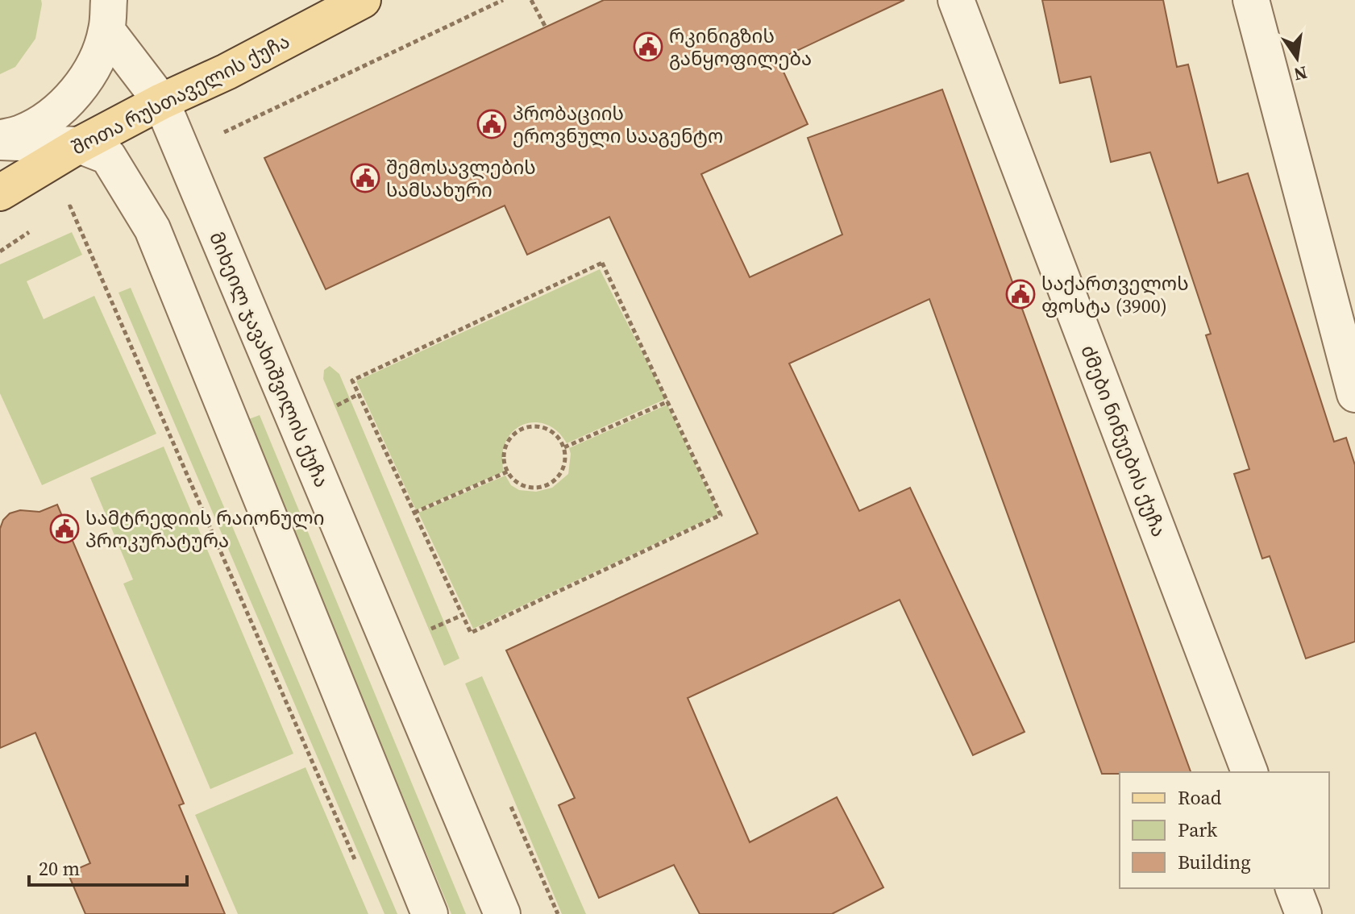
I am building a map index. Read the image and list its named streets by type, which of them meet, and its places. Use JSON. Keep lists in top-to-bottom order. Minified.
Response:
{"streets":{"main road":["შოთა რუსთაველის ქუჩა"],"street":["მიხეილ ჯავახიშვილის ქუჩა","ძმები ნინუების ქუჩა"]},"crossings":[["შოთა რუსთაველის ქუჩა","მიხეილ ჯავახიშვილის ქუჩა"]],"places":{"public building":["რკინიგზის განყოფილება","პრობაციის ეროვნული სააგენტო","შემოსავლების სამსახური","საქართველოს ფოსტა (3900)","სამტრედიის რაიონული პროკურატურა"]},"legend":["Road","Park","Building"],"scale_bar":"20 m","north":"bottom"}
